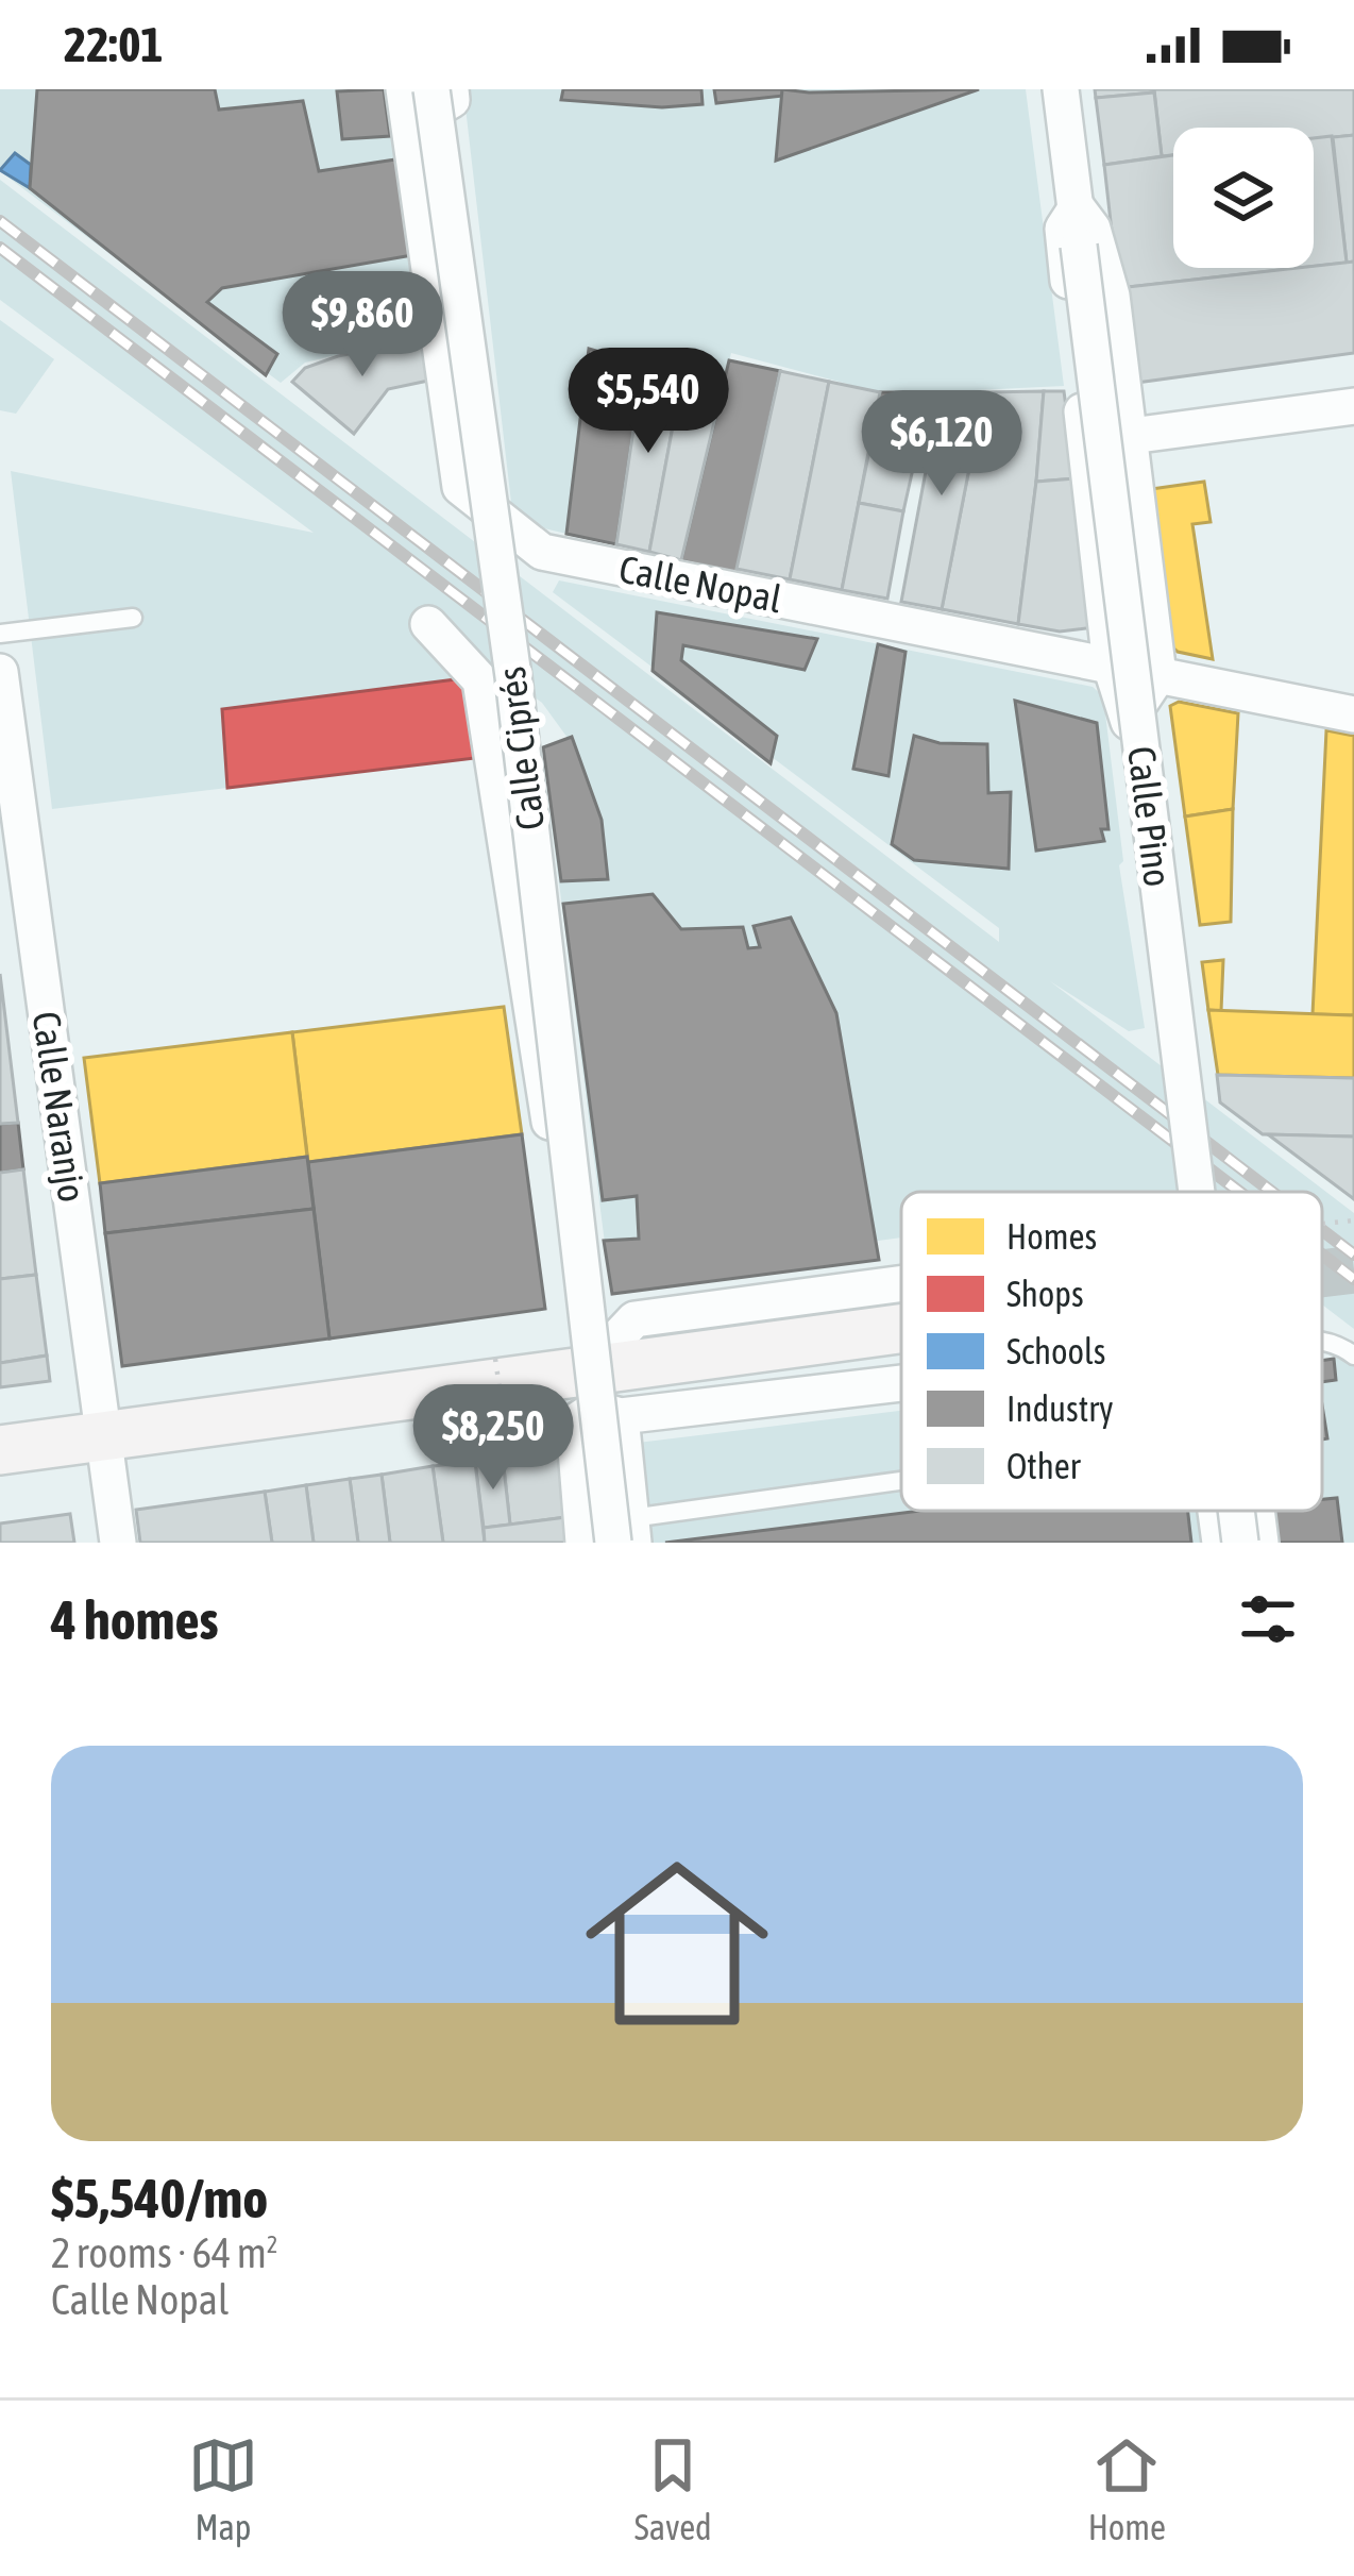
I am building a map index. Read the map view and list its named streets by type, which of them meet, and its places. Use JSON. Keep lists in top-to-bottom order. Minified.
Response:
{"streets":{"street":["Calle Nopal","Calle Ciprés","Calle Pino","Calle Naranjo"]},"legend":["Homes","Shops","Schools","Industry","Other"],"page":{"status":"22:01","price":["$9,860","$5,540","$6,120","$8,250"],"heading":"4 homes","list":[{"name":"$5,540/mo","note":"2 rooms · 64 m² · Calle Nopal"}],"tabs":["Map","Saved","Home"]}}
